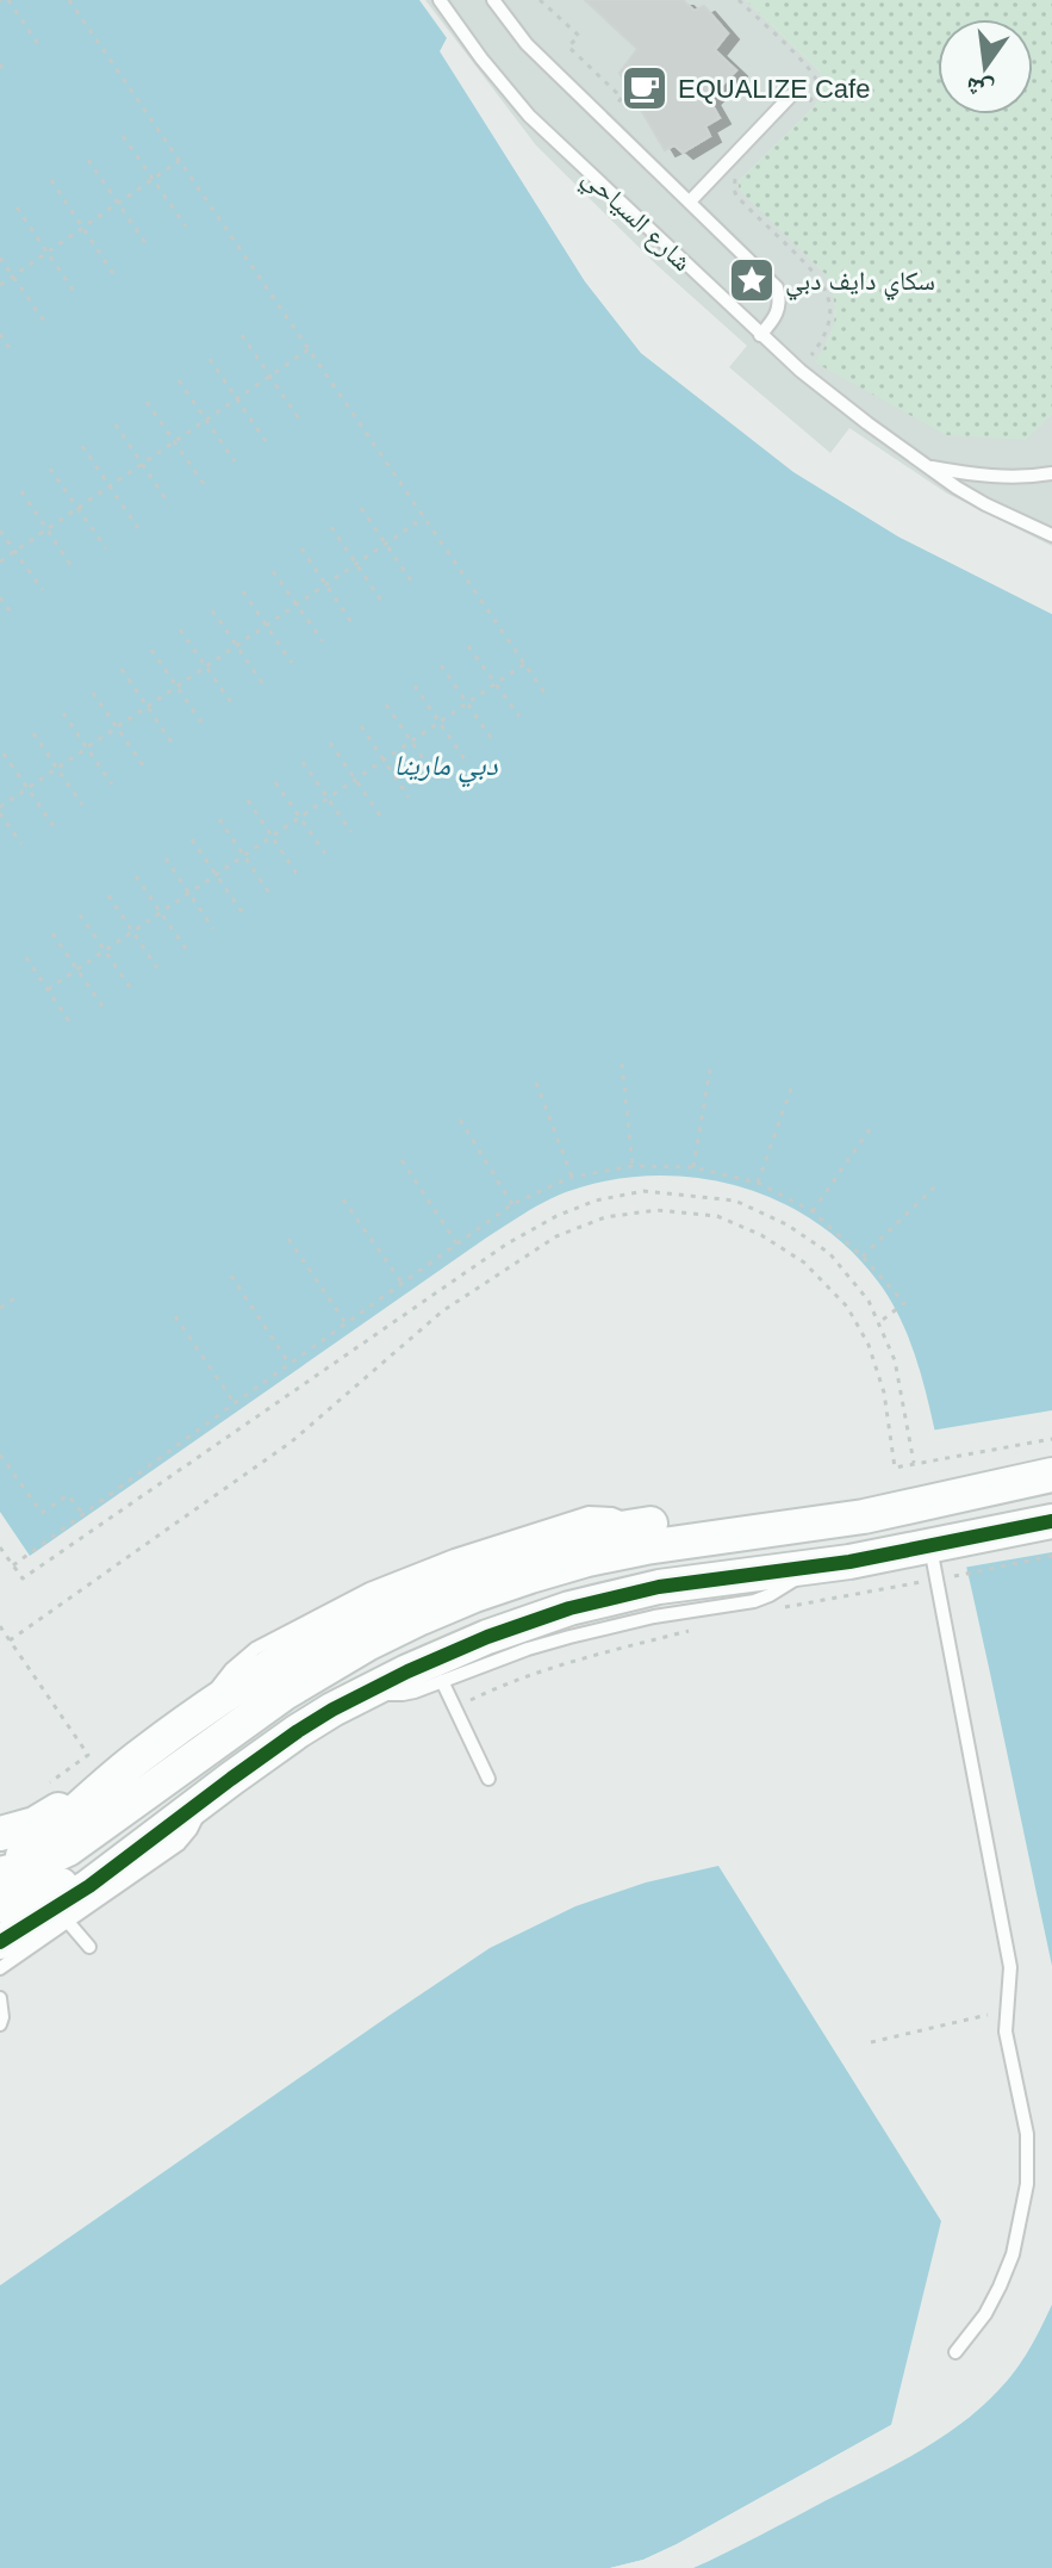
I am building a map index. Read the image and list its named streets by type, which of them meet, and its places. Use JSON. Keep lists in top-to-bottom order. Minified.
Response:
{"streets":{"lane":["شارع السياحي"]},"water":["دبي مارينا"],"places":{"cafe":["EQUALIZE Cafe"],"place":["سكاي دايف دبي"]},"north":"bottom"}
